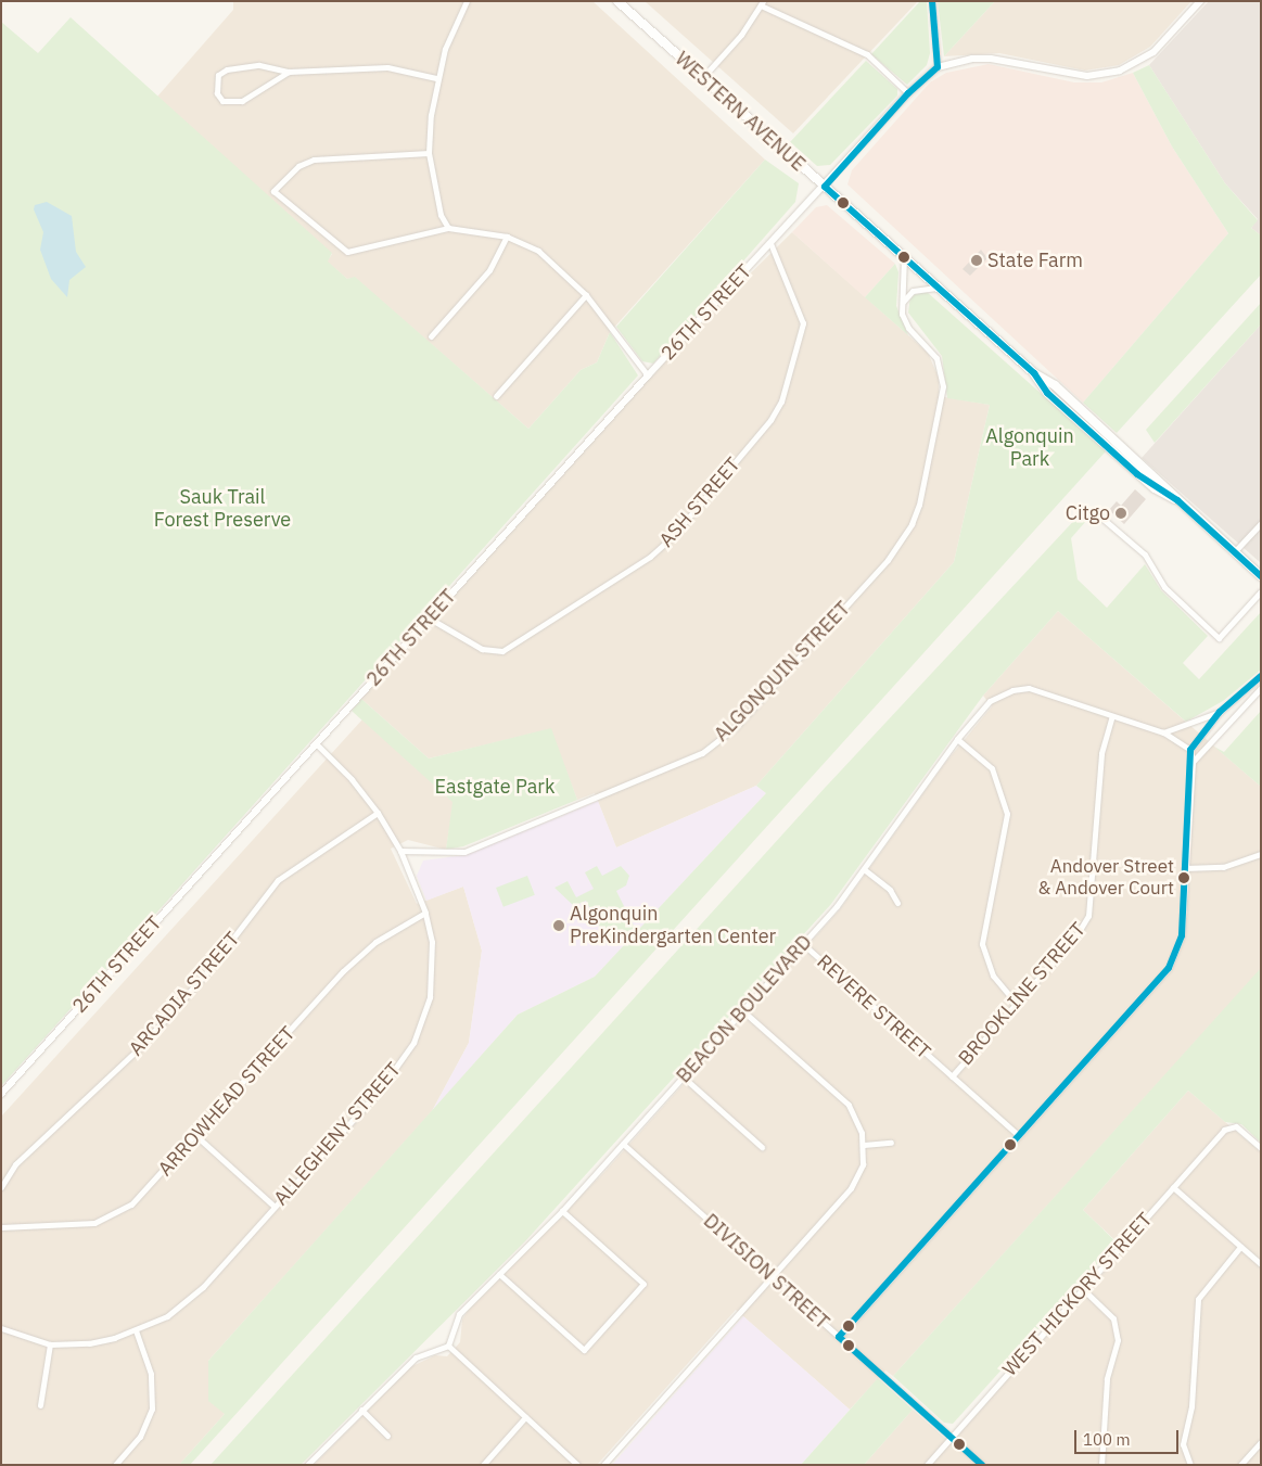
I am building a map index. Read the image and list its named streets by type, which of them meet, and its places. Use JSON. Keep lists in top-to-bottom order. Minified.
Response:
{"streets":{"main road":["WESTERN AVENUE"],"street":["26TH STREET","ASH STREET","ALGONQUIN STREET","ARCADIA STREET","BROOKLINE STREET","REVERE STREET","BEACON BOULEVARD","ARROWHEAD STREET","ALLEGHENY STREET","DIVISION STREET","WEST HICKORY STREET"]},"crossings":[["WESTERN AVENUE","26TH STREET"],["WESTERN AVENUE","ALGONQUIN STREET"],["26TH STREET","ASH STREET"],["26TH STREET","ALLEGHENY STREET"],["ALGONQUIN STREET","ALLEGHENY STREET"],["ARCADIA STREET","ALLEGHENY STREET"],["BROOKLINE STREET","REVERE STREET"],["BROOKLINE STREET","BEACON BOULEVARD"],["REVERE STREET","BEACON BOULEVARD"],["BEACON BOULEVARD","DIVISION STREET"],["ARROWHEAD STREET","ALLEGHENY STREET"],["DIVISION STREET","WEST HICKORY STREET"]],"parks":["Algonquin Park","Sauk Trail Forest Preserve","Eastgate Park"],"places":["State Farm","Citgo","Andover Street & Andover Court","Algonquin PreKindergarten Center"],"scale_bar":"100 m"}
